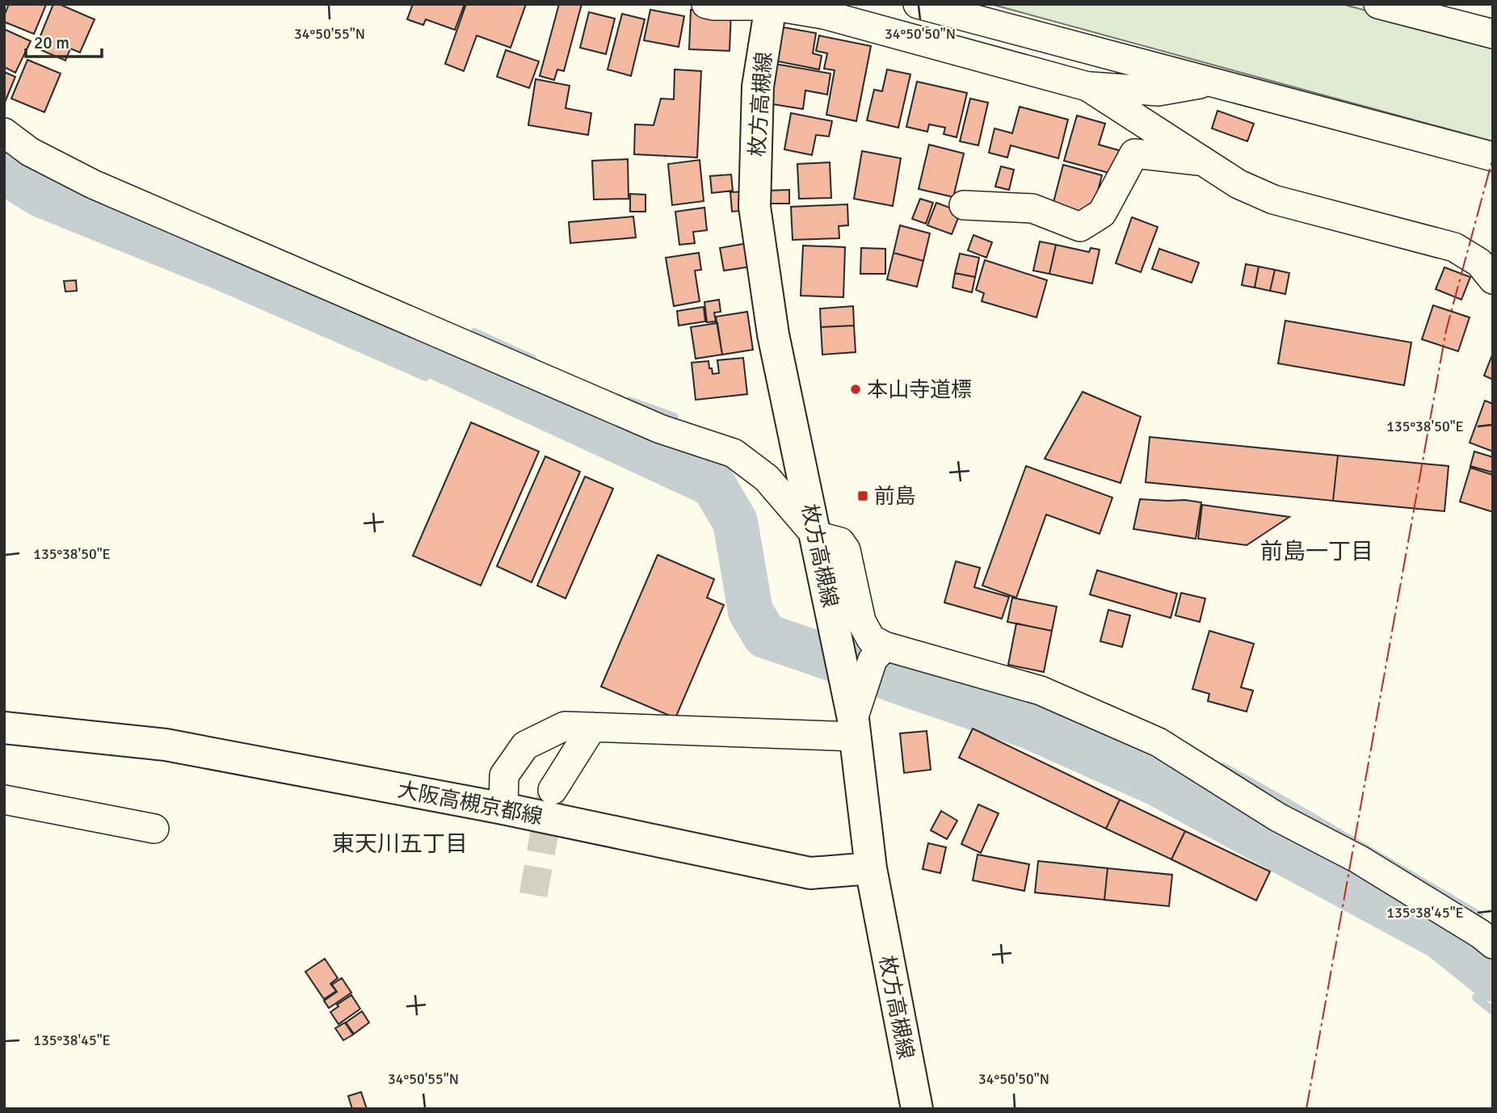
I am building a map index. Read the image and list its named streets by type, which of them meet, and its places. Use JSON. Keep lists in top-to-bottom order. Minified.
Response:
{"streets":{"main road":["枚方高槻線","大阪高槻京都線"]},"crossings":[["枚方高槻線","大阪高槻京都線"]],"districts":["前島一丁目","東天川五丁目"],"places":{"other":["本山寺道標"],"transit":["前島"]},"scale_bar":"20 m","coordinates":["34°50'55\"N","34°50'50\"N","135°38'50\"E","135°38'45\"E"]}
